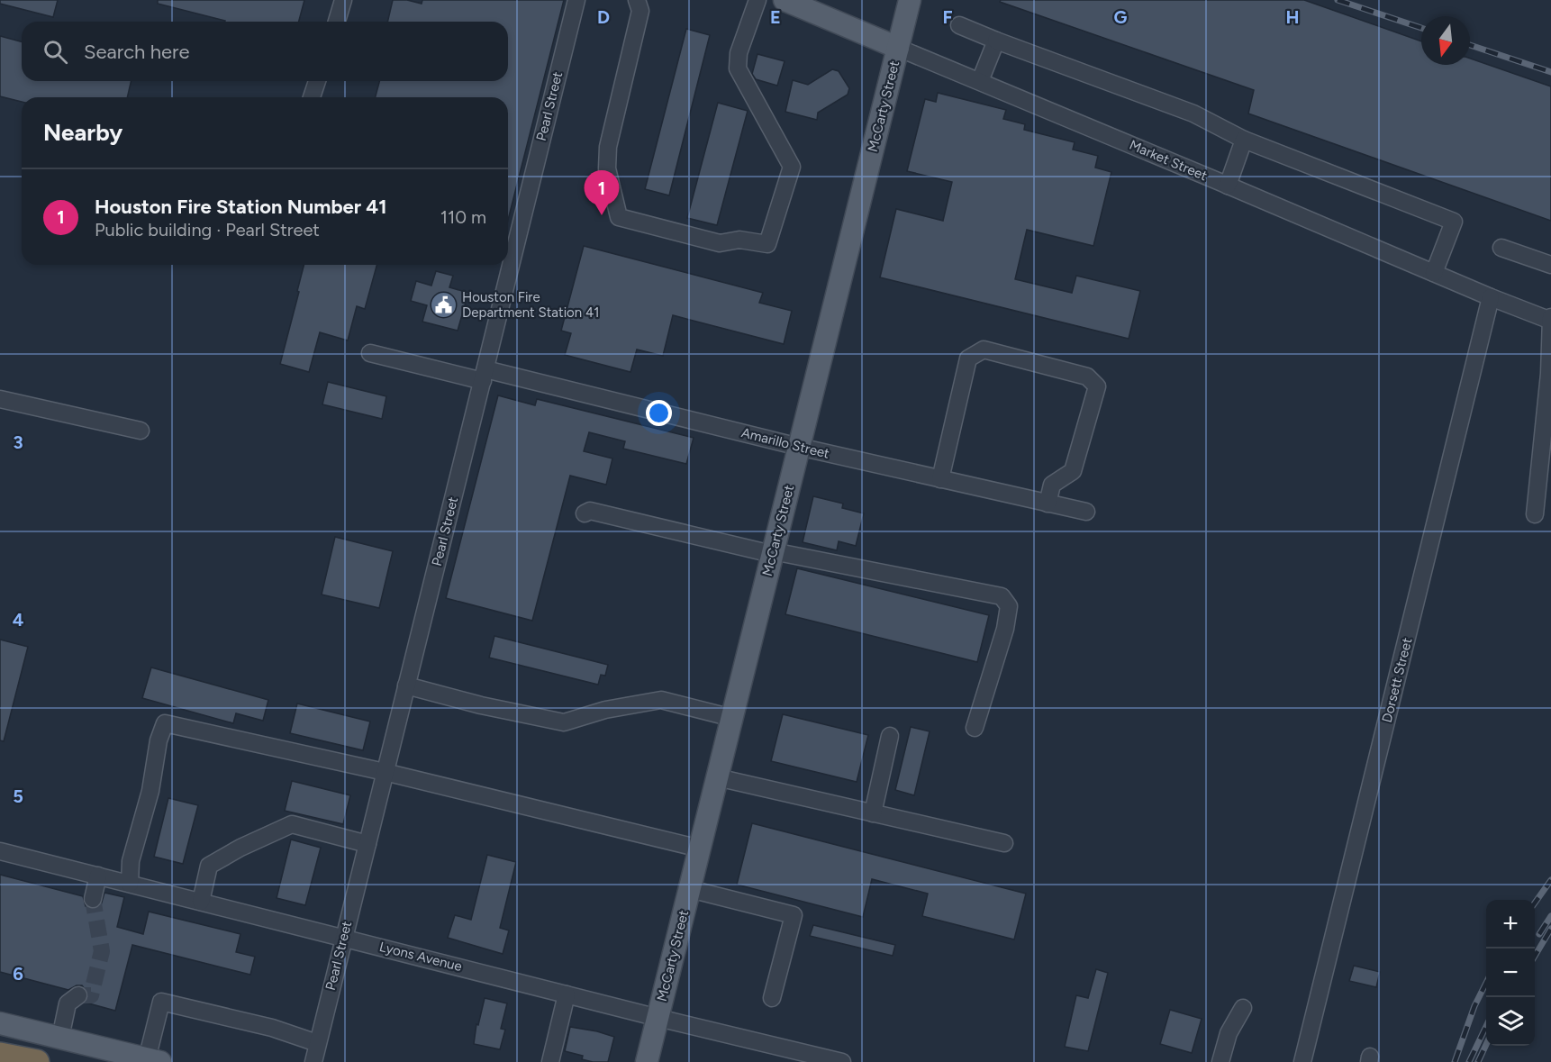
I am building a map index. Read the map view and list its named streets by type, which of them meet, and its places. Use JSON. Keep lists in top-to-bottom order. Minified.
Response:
{"streets":{"main road":["McCarty Street","Market Street"],"street":["Pearl Street","Amarillo Street","Dorsett Street","Lyons Avenue"]},"crossings":[["Pearl Street","Amarillo Street"],["Pearl Street","Lyons Avenue"],["McCarty Street","Market Street"],["McCarty Street","Amarillo Street"],["McCarty Street","Lyons Avenue"],["Market Street","Dorsett Street"]],"places":{"public building":["Houston Fire Department Station 41"]},"north":"bottom","page":{"search":"Search here","heading":"Nearby","list":[{"mark":"1","name":"Houston Fire Station Number 41","note":"Public building · Pearl Street","value":"110 m"}],"pins":"1","map_buttons":["+","−"]},"grid":{"columns":["D","E","F","G","H"],"rows":["3","4","5","6"]}}
